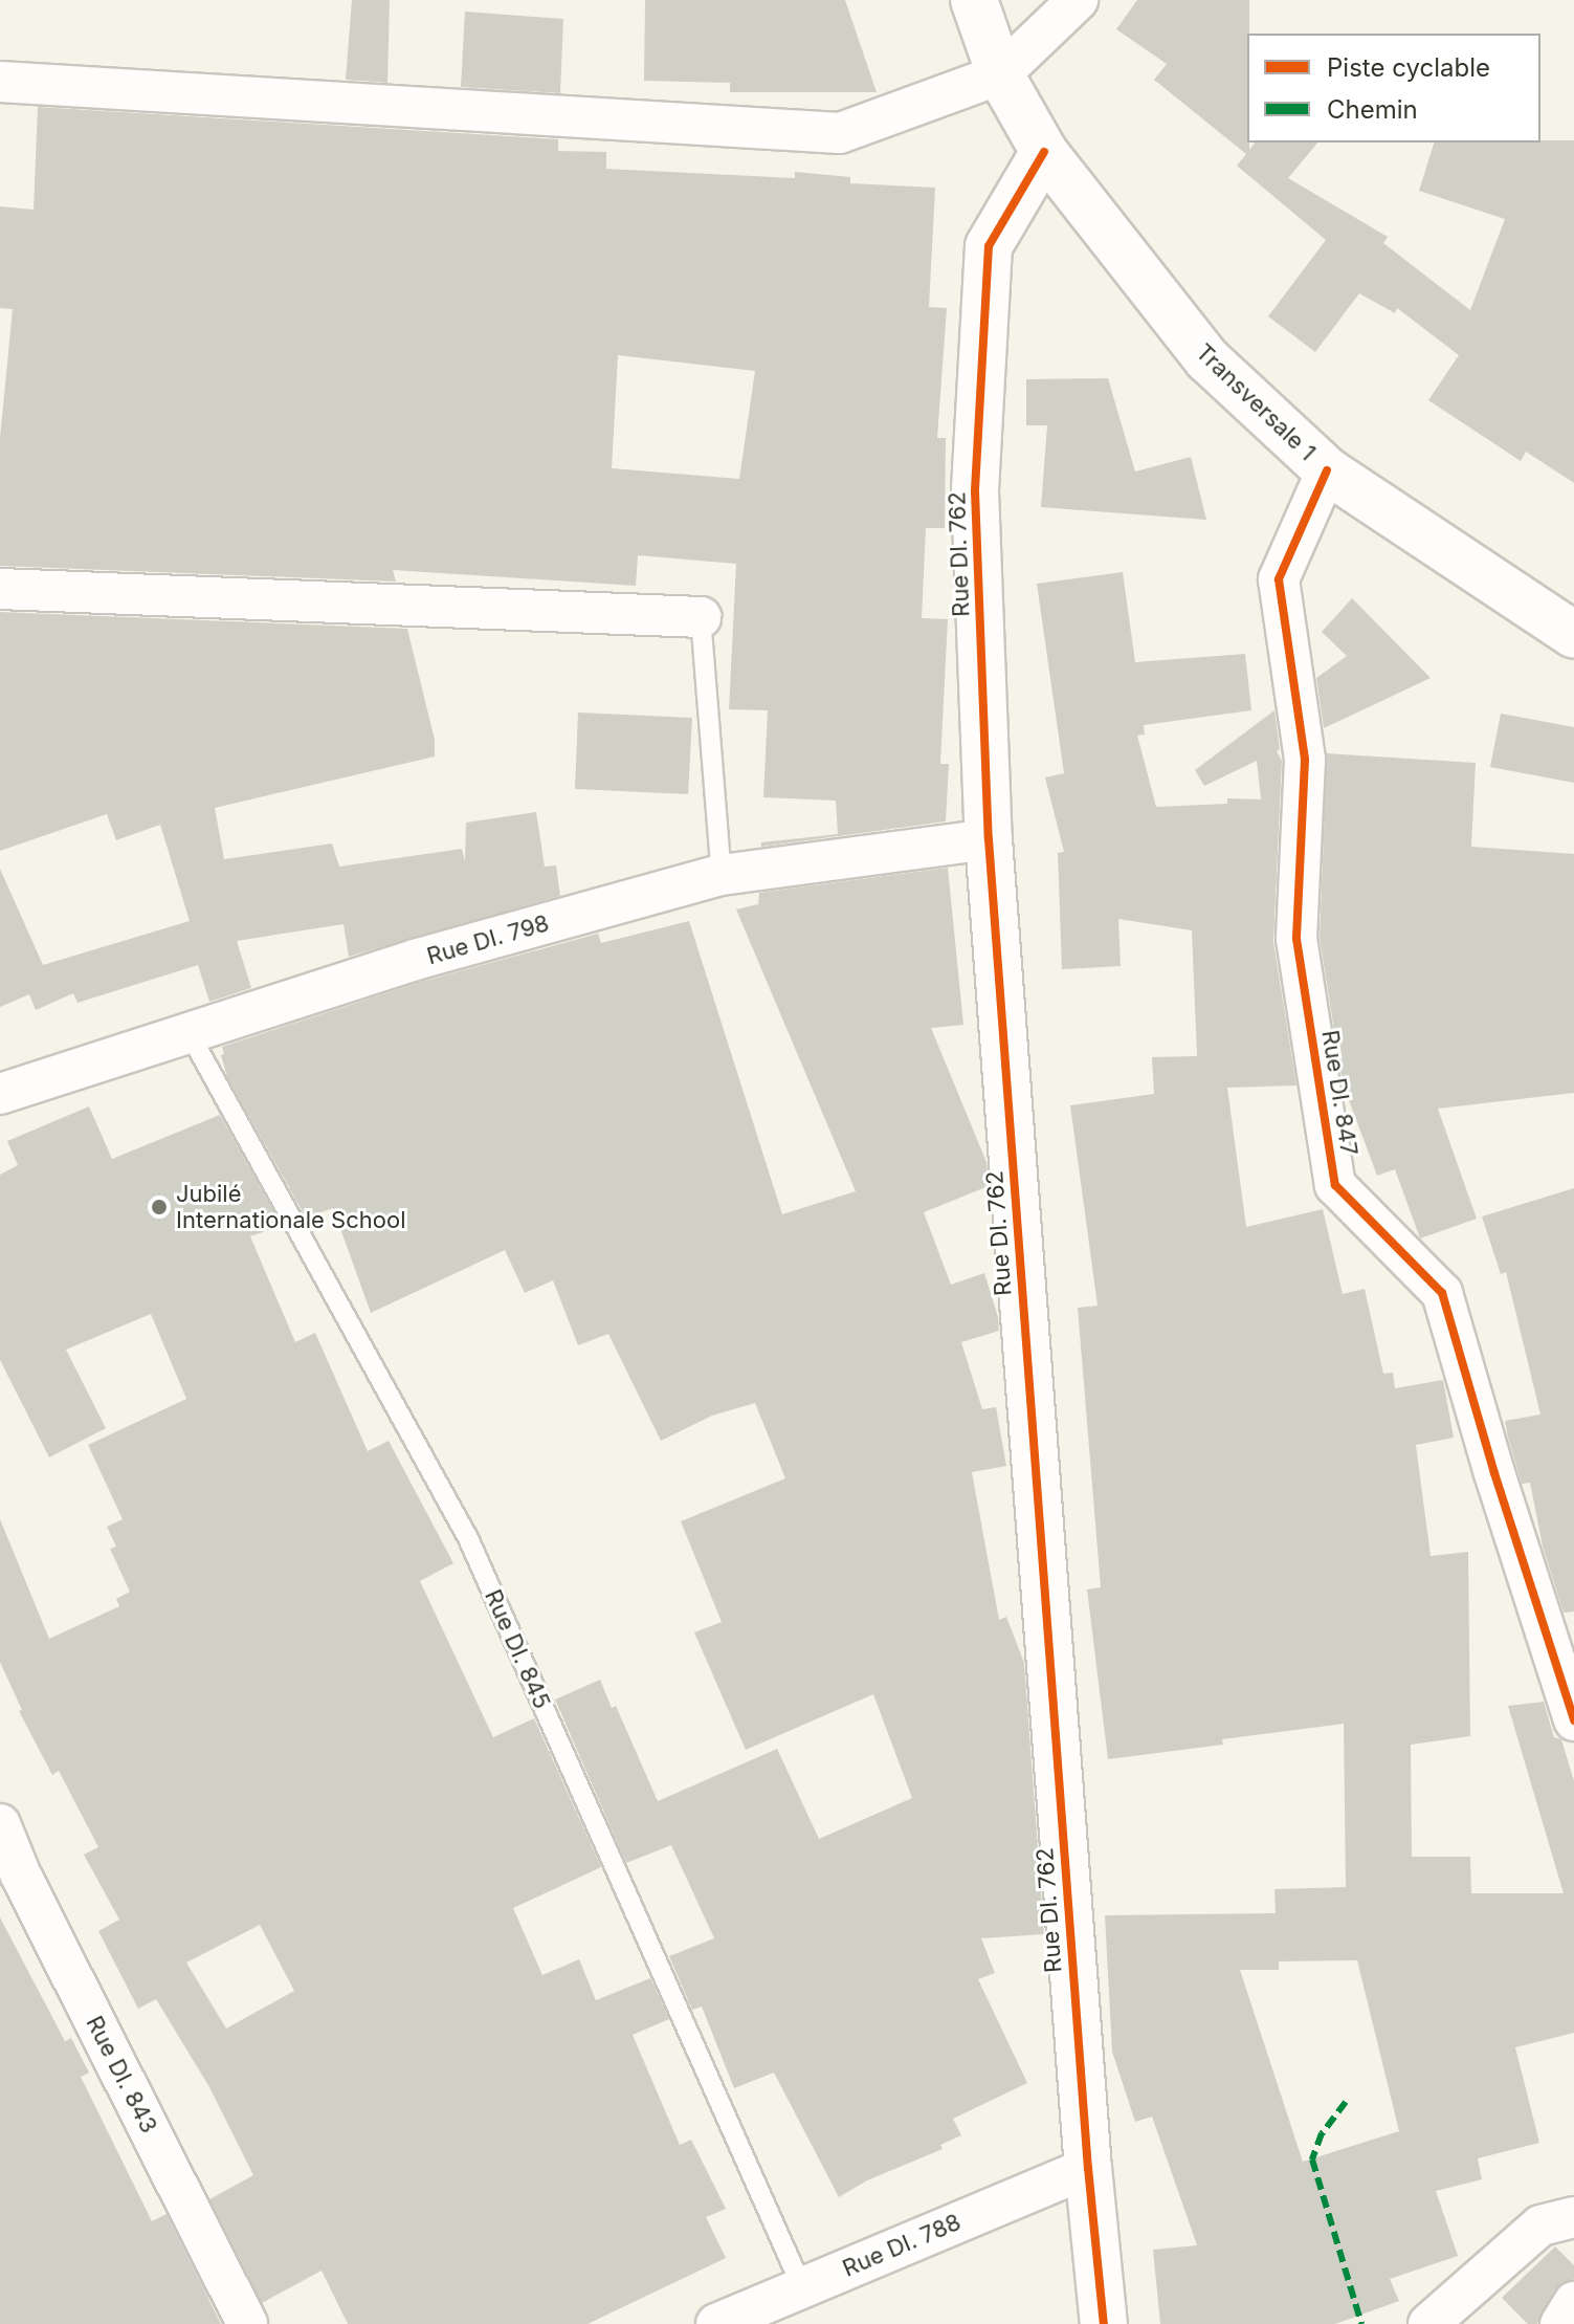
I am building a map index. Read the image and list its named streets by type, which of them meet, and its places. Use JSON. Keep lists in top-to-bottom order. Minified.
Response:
{"streets":{"street":["Transversale 1","Rue DI. 762","Rue DI. 798","Rue DI. 847","Rue DI. 843","Rue DI. 788"],"lane":["Rue DI. 845"]},"crossings":[["Transversale 1","Rue DI. 762"],["Transversale 1","Rue DI. 847"],["Rue DI. 762","Rue DI. 798"],["Rue DI. 762","Rue DI. 788"],["Rue DI. 798","Rue DI. 845"],["Rue DI. 845","Rue DI. 788"]],"places":["Jubilé Internationale School"],"legend":["Piste cyclable","Chemin"]}
